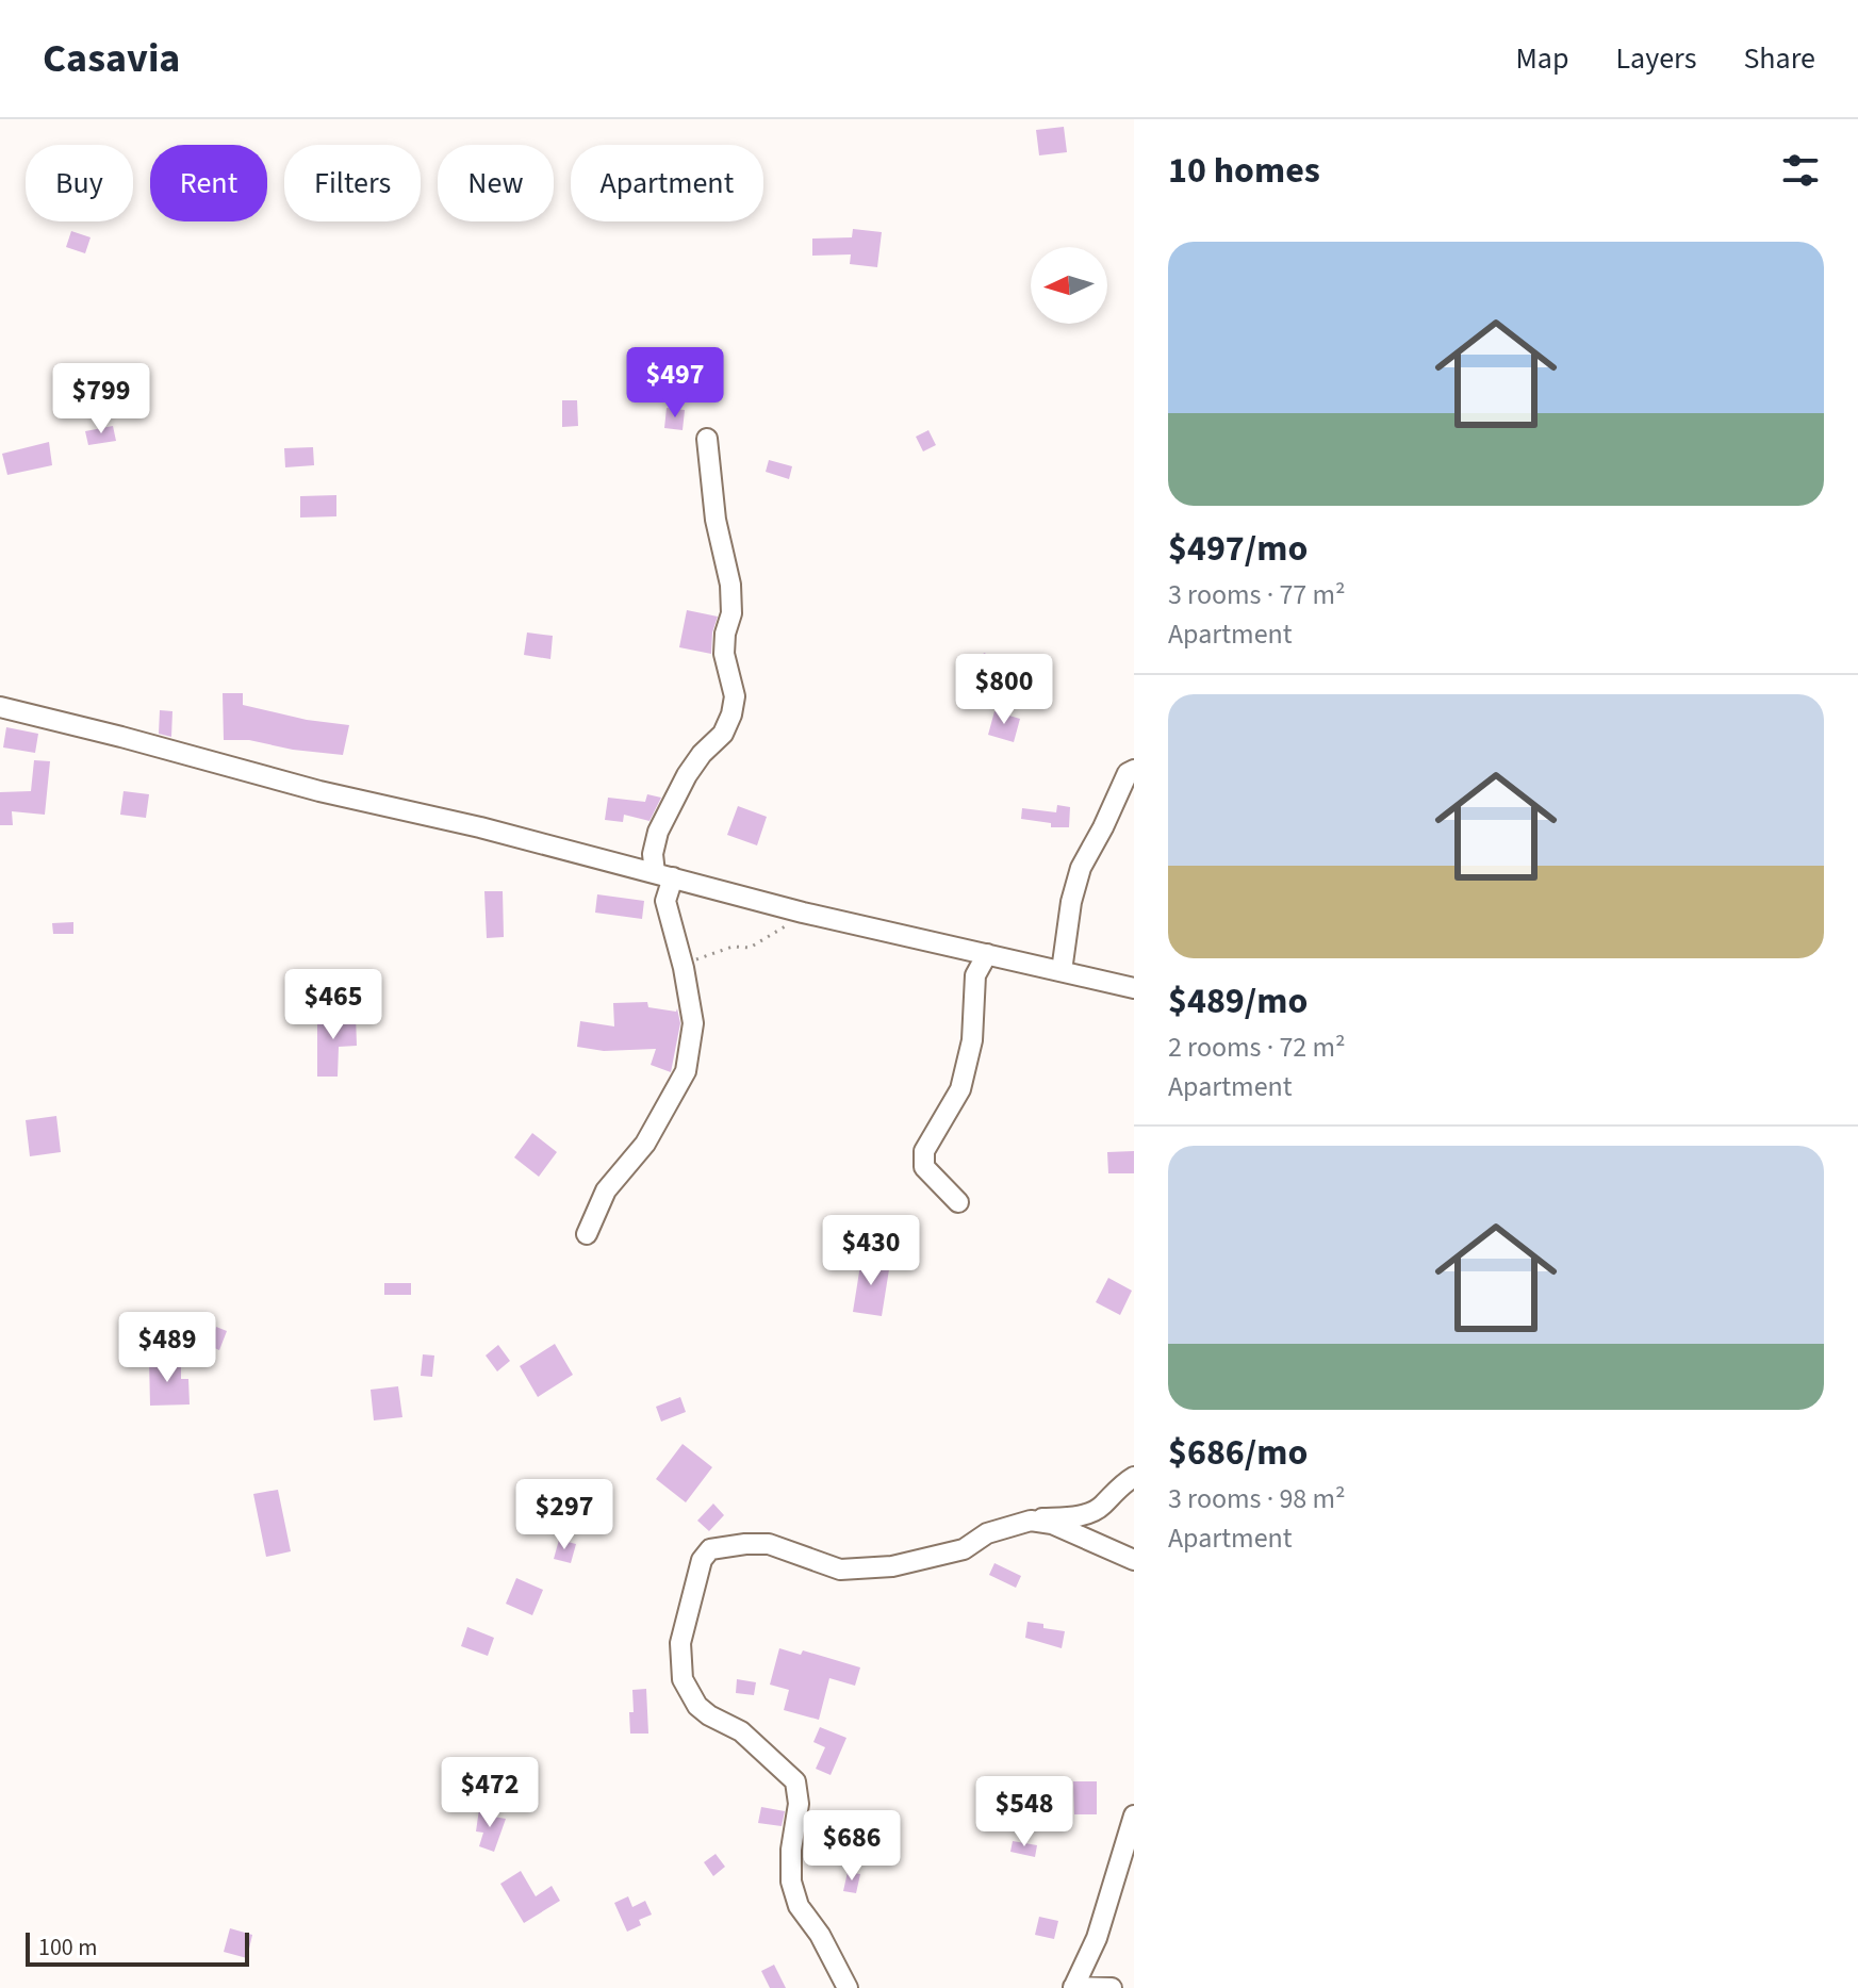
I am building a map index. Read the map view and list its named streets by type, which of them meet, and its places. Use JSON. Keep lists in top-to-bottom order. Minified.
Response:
{"scale_bar":"100 m","north":"left","page":{"header":"Casavia","nav":["Map","Layers","Share"],"heading":"10 homes","chip":["Buy","Rent","Filters","New","Apartment"],"list":[{"name":"$497/mo","note":"3 rooms · 77 m² · Apartment"},{"name":"$489/mo","note":"2 rooms · 72 m² · Apartment"},{"name":"$686/mo","note":"3 rooms · 98 m² · Apartment"}],"price":["$497","$799","$800","$465","$430","$489","$297","$472","$548","$686"],"scale":"100 m"}}
